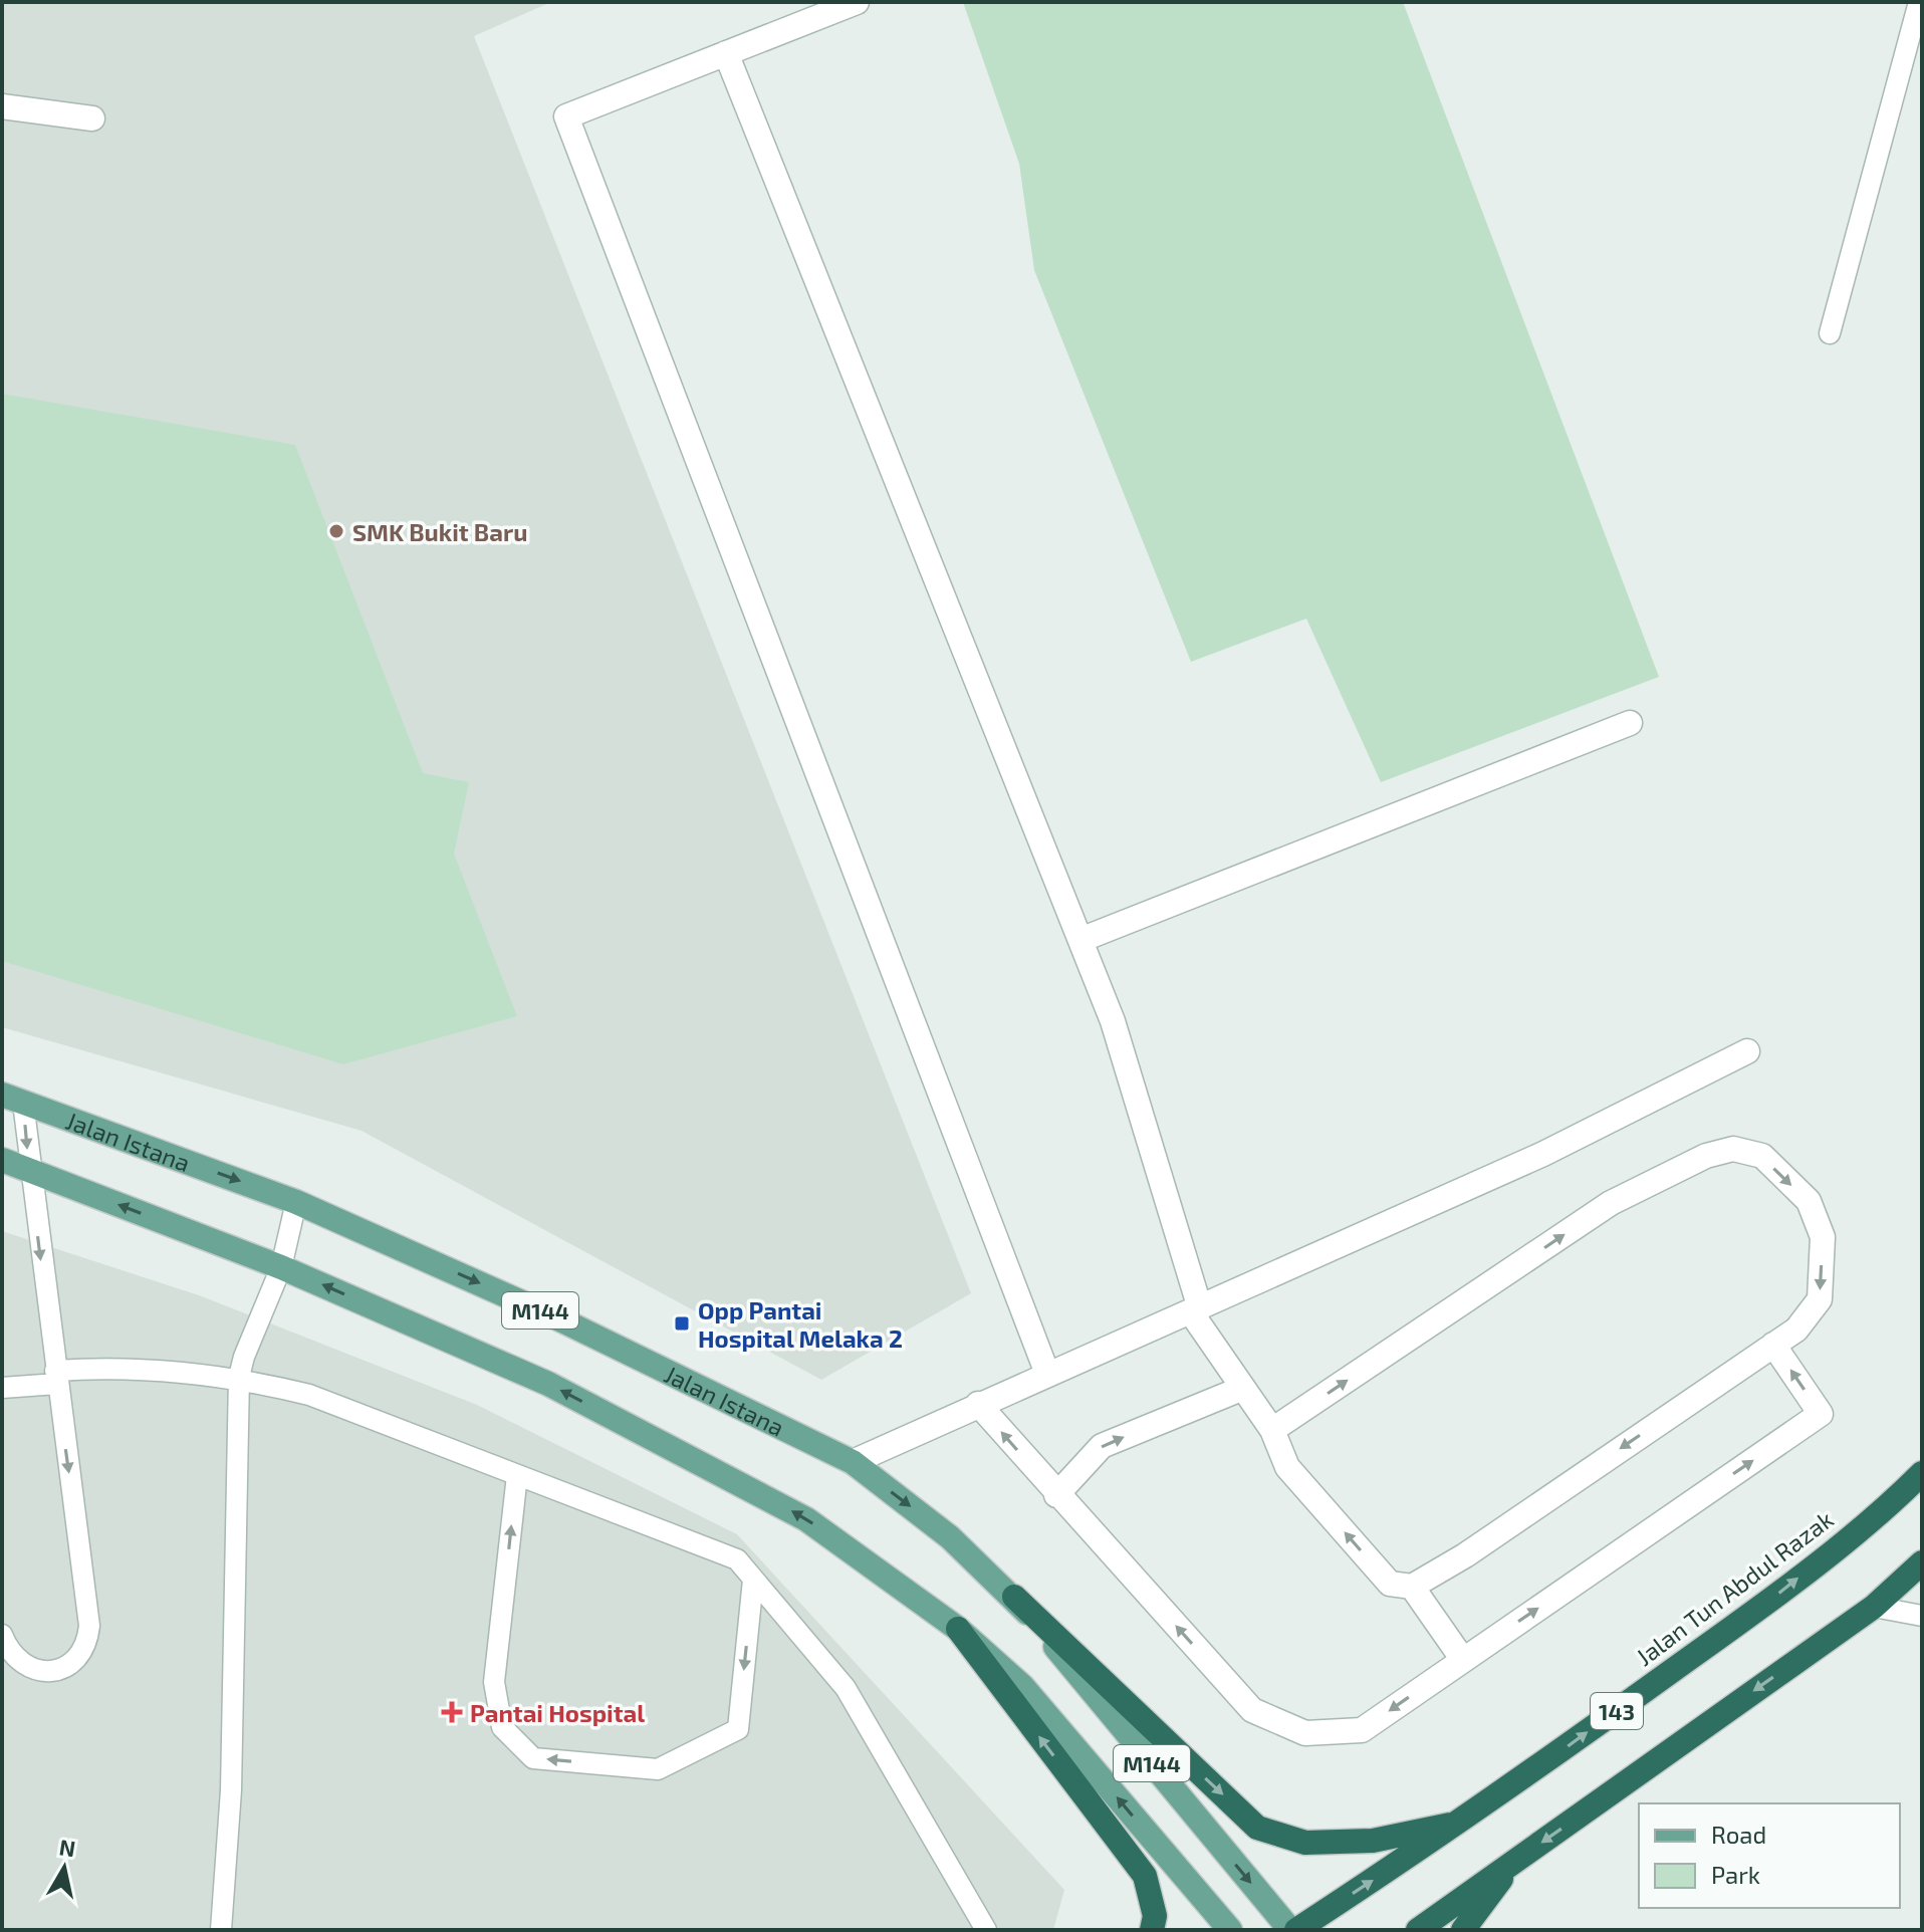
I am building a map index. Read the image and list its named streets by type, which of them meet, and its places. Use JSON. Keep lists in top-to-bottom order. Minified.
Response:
{"streets":{"highway":["Jalan Tun Abdul Razak","143"],"main road":["Jalan Istana","M144"]},"places":{"other":["SMK Bukit Baru"],"transit":["Opp Pantai Hospital Melaka 2"],"health":["Pantai Hospital"]},"legend":["Road","Park"],"north":"top"}
